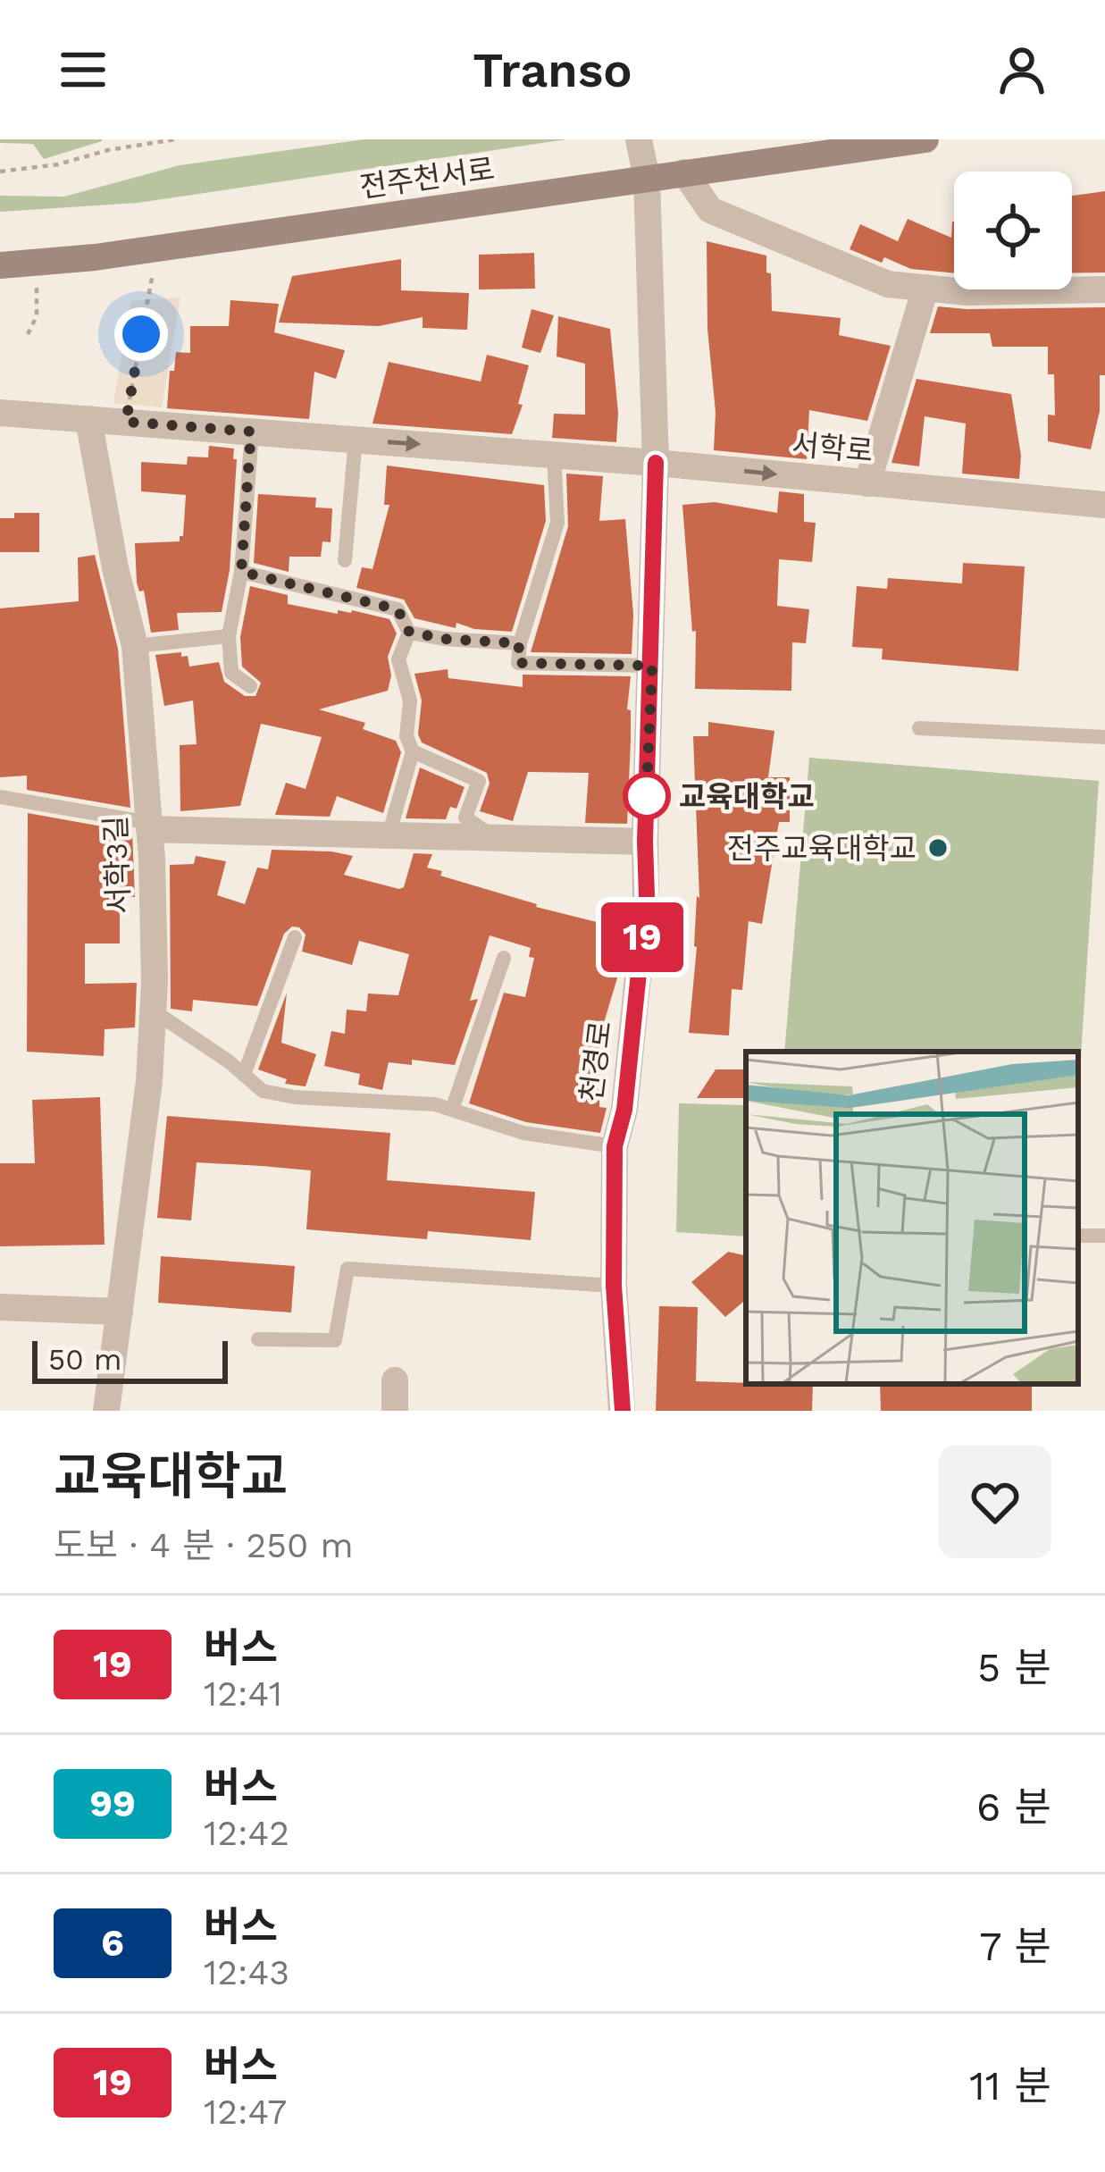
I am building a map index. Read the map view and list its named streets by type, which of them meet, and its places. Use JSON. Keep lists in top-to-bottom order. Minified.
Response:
{"streets":{"street":["전주천서로","서학로","서학3길","천경로"]},"crossings":[["전주천서로","천경로"],["서학로","서학3길"],["서학로","천경로"]],"places":["교육대학교","전주교육대학교"],"lines":["bus line 19"],"scale_bar":"50 m","page":{"header":"Transo","on_map":"19","scale":"50 m","heading":["교육대학교","도보 · 4 분 · 250 m"],"list":[{"mark":"19","name":"버스","note":"12:41","value":"5 분"},{"mark":"99","name":"버스","note":"12:42","value":"6 분"},{"mark":"6","name":"버스","note":"12:43","value":"7 분"},{"mark":"19","name":"버스","note":"12:47","value":"11 분"}]}}
